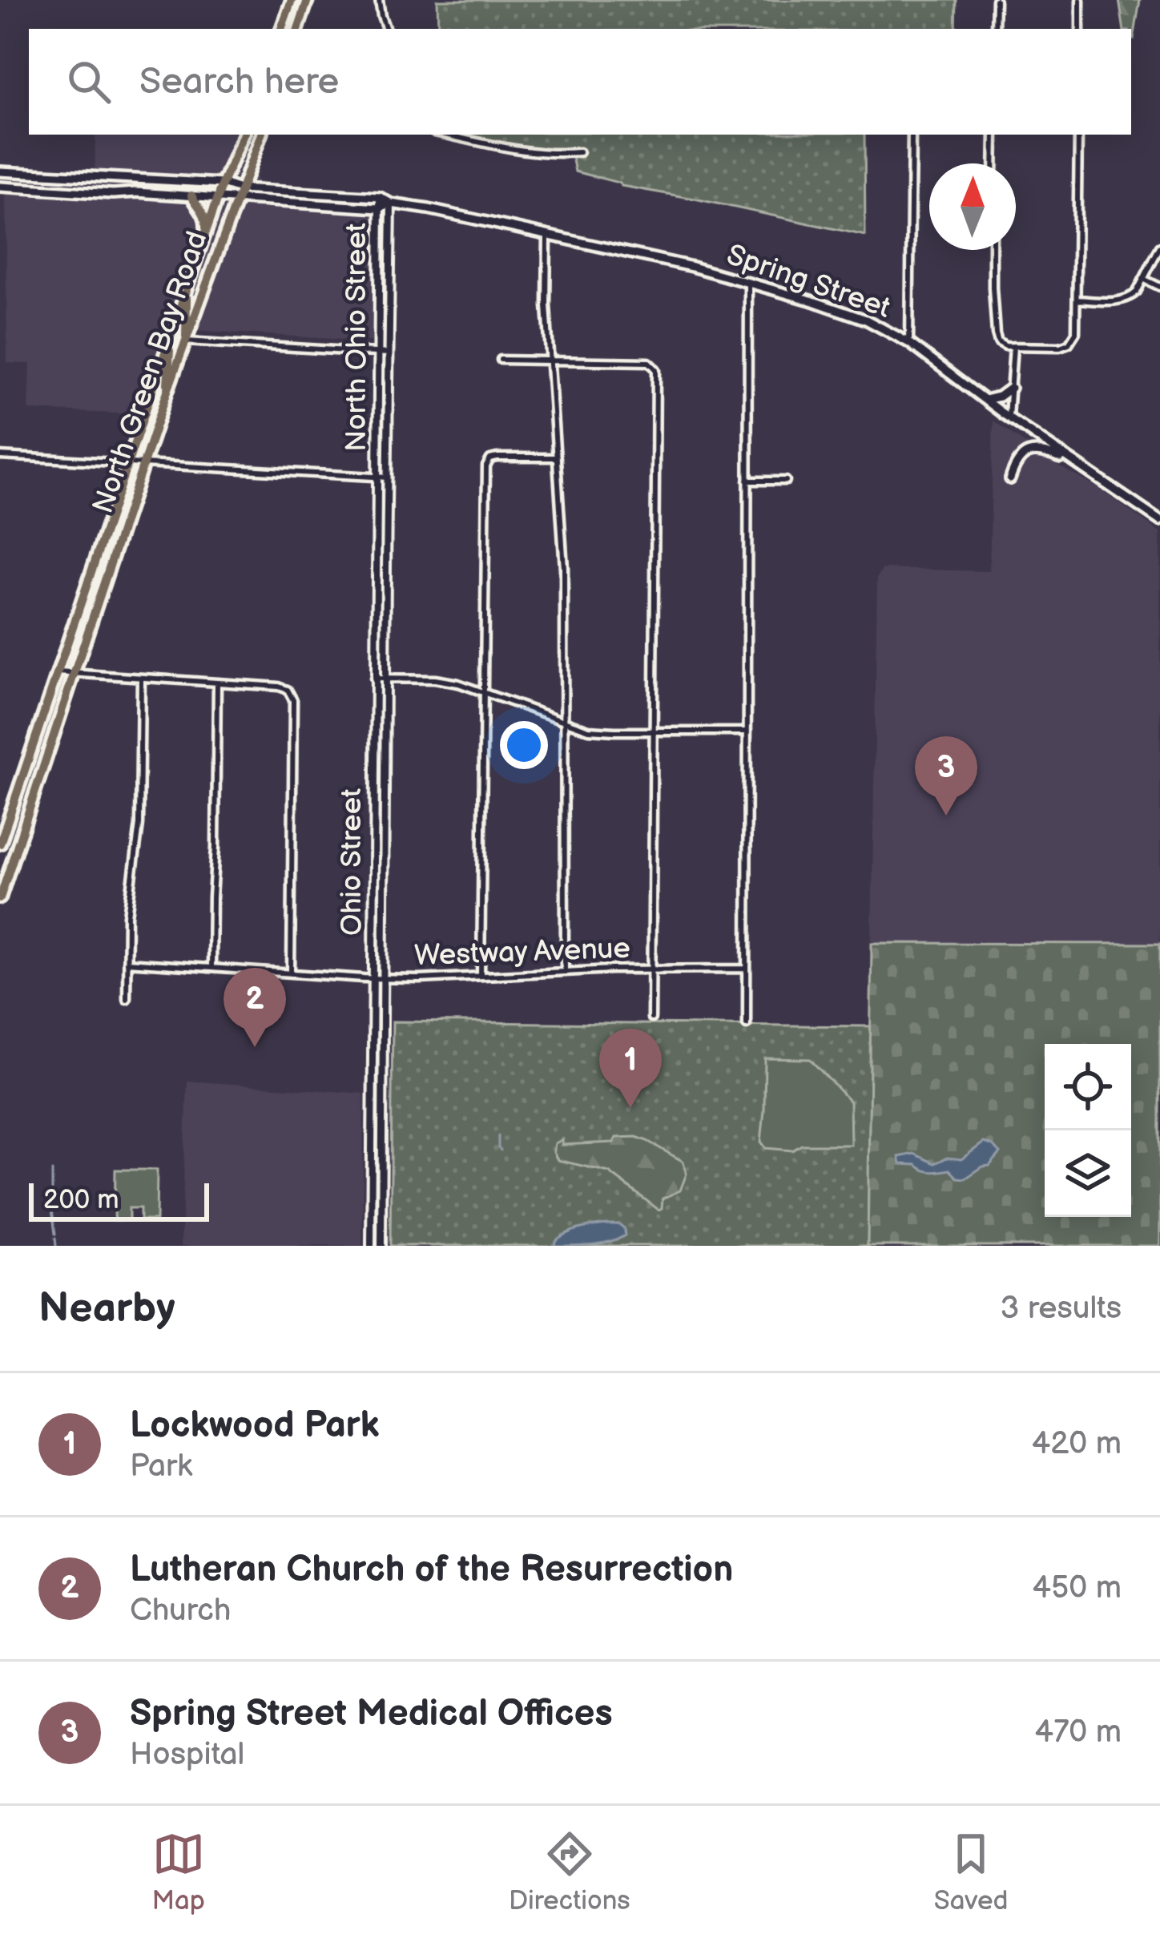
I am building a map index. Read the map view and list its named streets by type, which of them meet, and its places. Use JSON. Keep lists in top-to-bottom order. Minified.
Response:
{"streets":{"main road":["Spring Street","North Green Bay Road"],"street":["North Ohio Street","Ohio Street","Westway Avenue"]},"crossings":[["Spring Street","North Ohio Street"],["Spring Street","North Green Bay Road"],["North Ohio Street","Ohio Street"],["Ohio Street","Westway Avenue"]],"scale_bar":"200 m","north":"top","page":{"search":"Search here","pins":["3","2","1"],"scale":"200 m","heading":["Nearby","3 results"],"list":[{"mark":"1","name":"Lockwood Park","note":"Park","value":"420 m"},{"mark":"2","name":"Lutheran Church of the Resurrection","note":"Church","value":"450 m"},{"mark":"3","name":"Spring Street Medical Offices","note":"Hospital","value":"470 m"}],"nav":["Map","Directions","Saved"]}}
